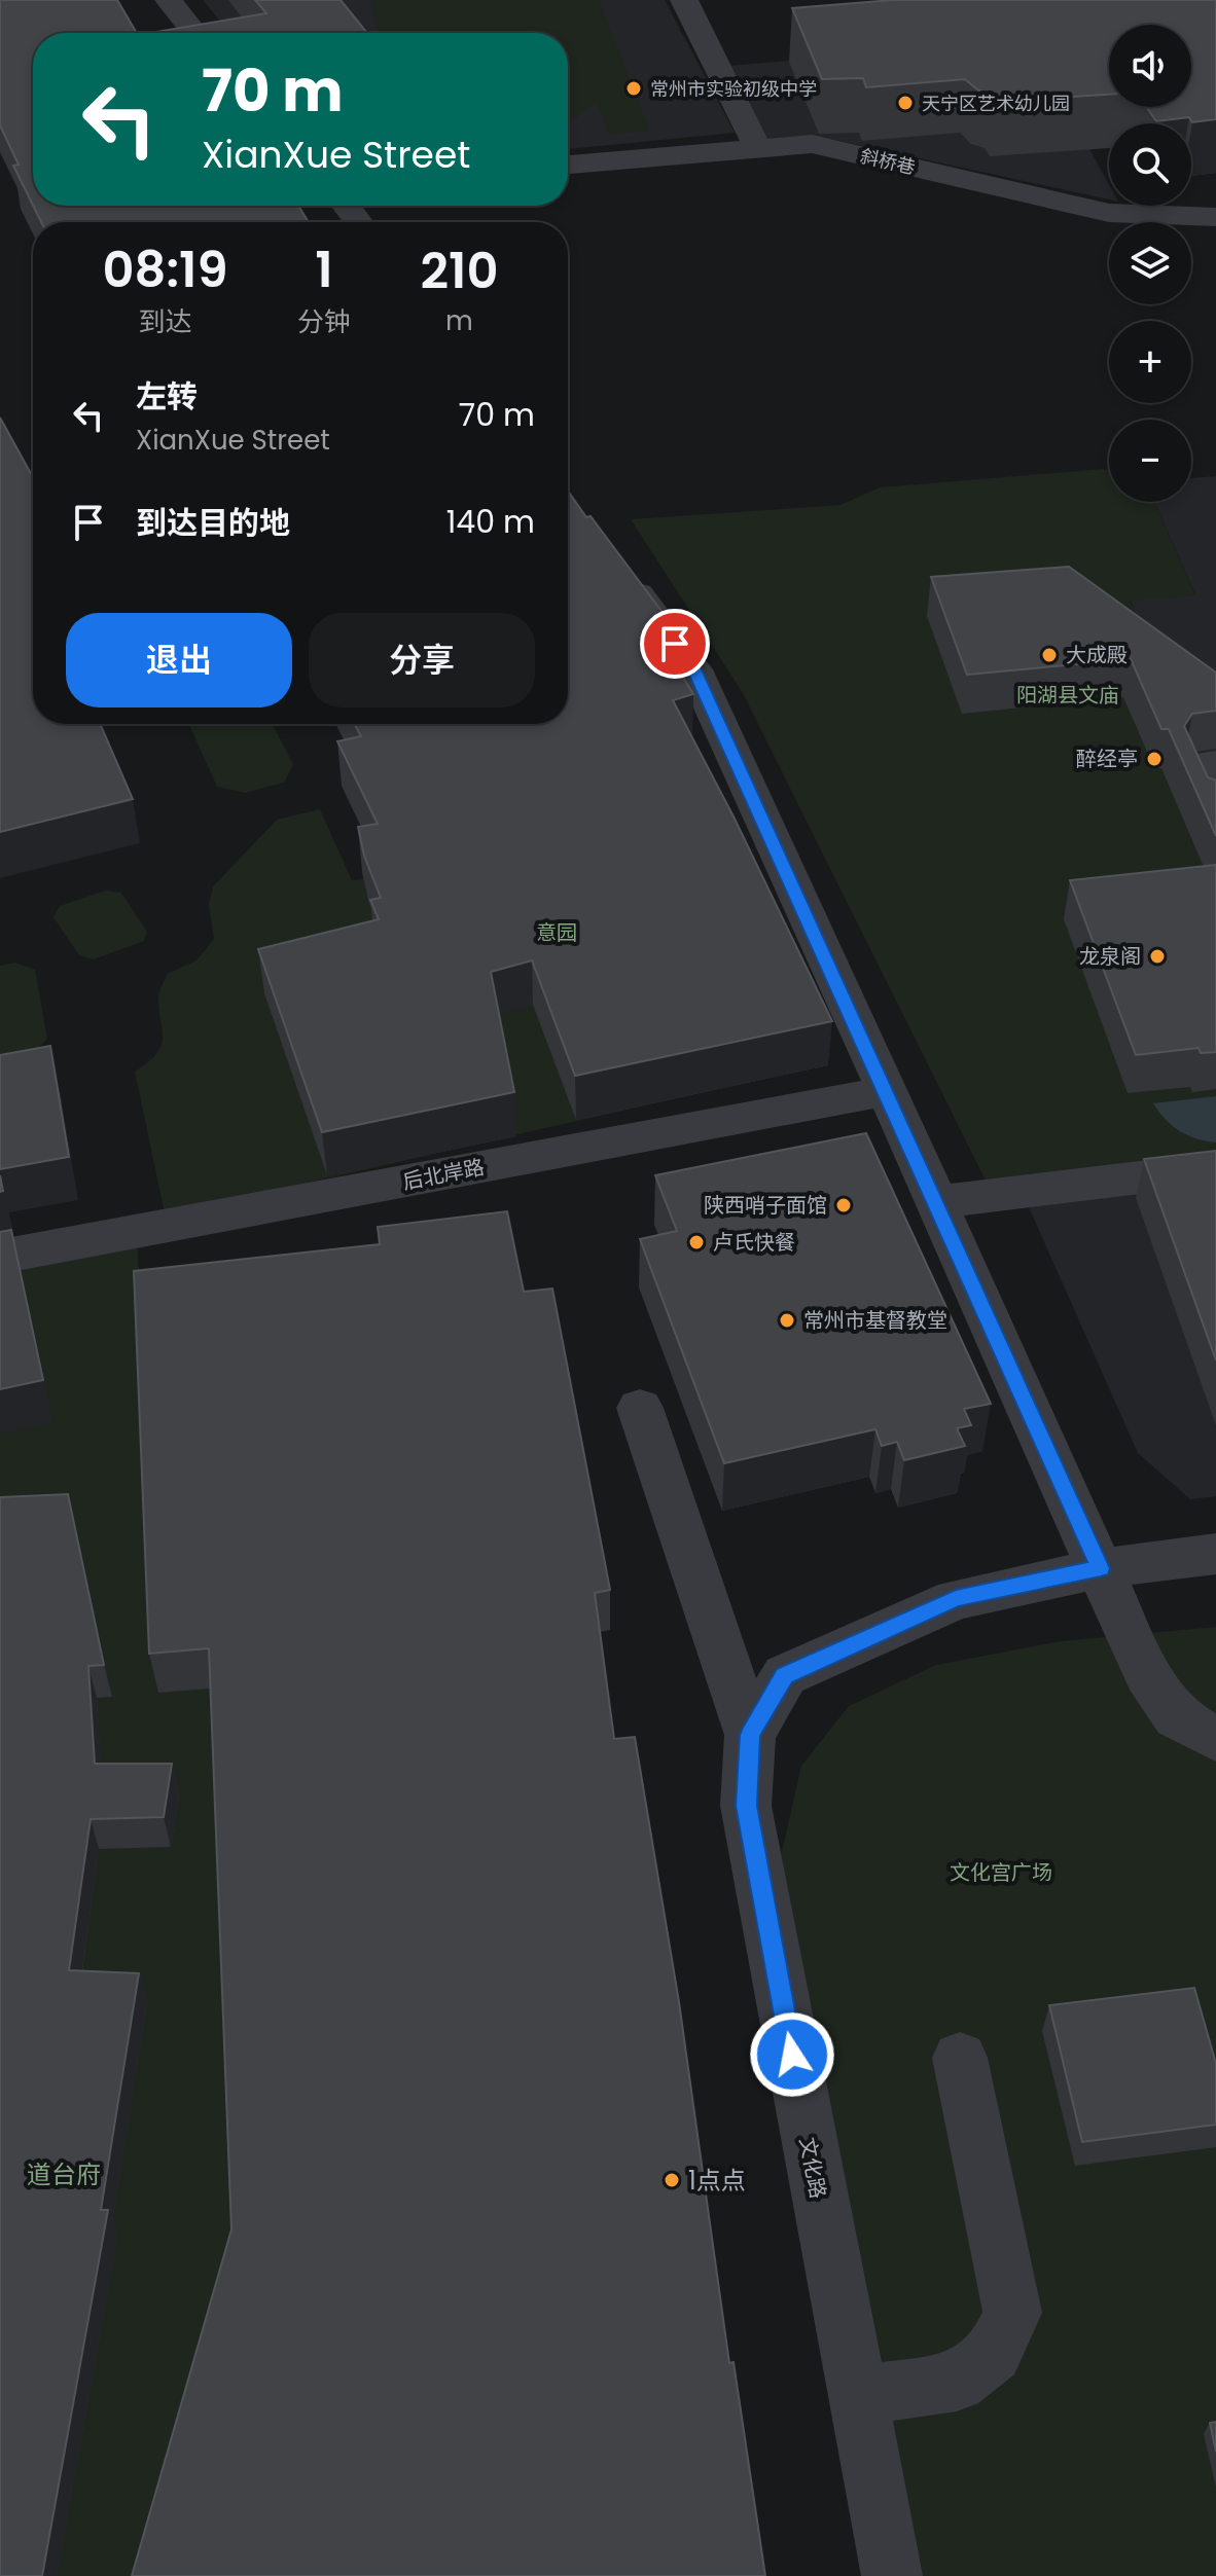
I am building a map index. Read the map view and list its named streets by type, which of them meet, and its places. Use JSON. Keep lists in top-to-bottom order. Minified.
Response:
{"streets":{"street":["斜桥巷","后北岸路","文化路"]},"parks":["阳湖县文庙","意园","文化宫广场","道台府"],"places":["常州市实验初级中学","天宁区艺术幼儿园","大成殿","醉经亭","龙泉阁","陕西哨子面馆","卢氏快餐","常州市基督教堂","1点点"],"page":{"map_buttons":["+","−"],"turn":["70 m","XianXue Street"],"eta":["08:19","到达","1","分钟","210","m"],"list":[{"name":"左转","note":"XianXue Street","value":"70 m"},{"name":"到达目的地","value":"140 m"}],"buttons":["退出","分享"]}}
